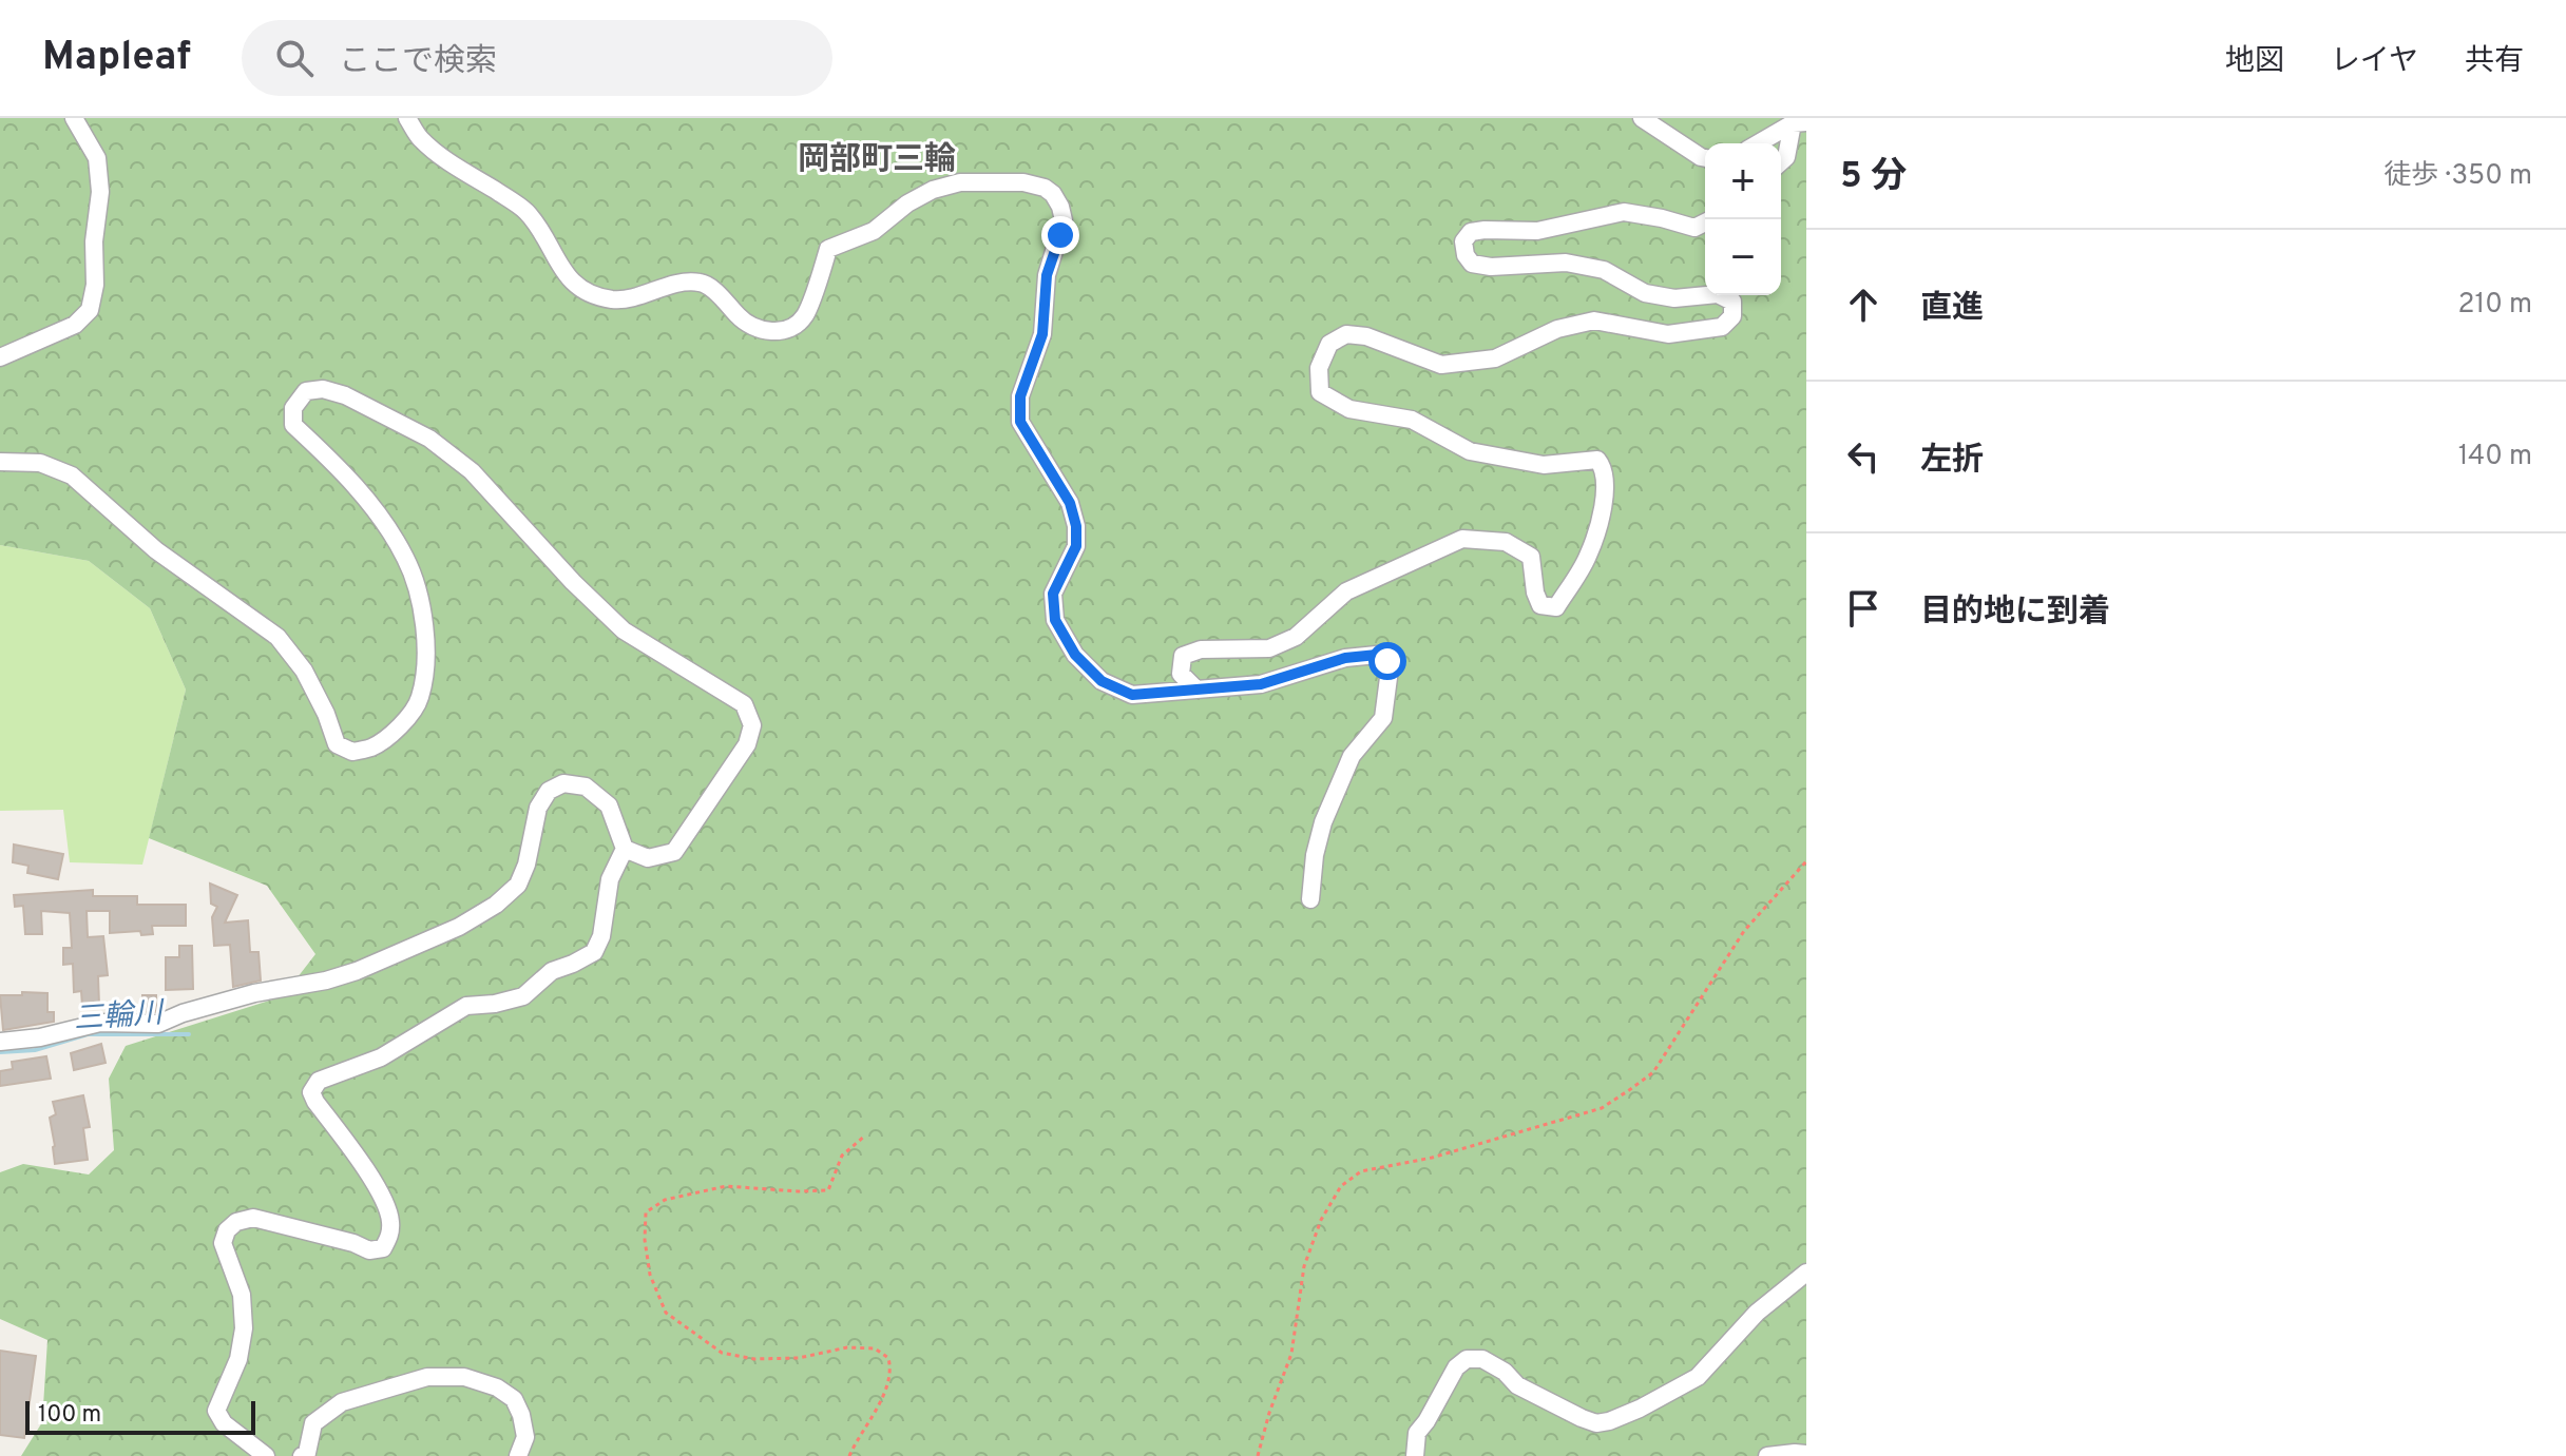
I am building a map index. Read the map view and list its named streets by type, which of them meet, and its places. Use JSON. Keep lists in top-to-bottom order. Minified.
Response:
{"districts":["岡部町三輪"],"water":["三輪川"],"scale_bar":"100 m","page":{"header":"Mapleaf","search":"ここで検索","nav":["地図","レイヤ","共有"],"heading":["5 分","徒歩 · 350 m"],"map_buttons":["+","−"],"list":[["直進","210 m"],["左折","140 m"],"目的地に到着"],"scale":"100 m"}}
